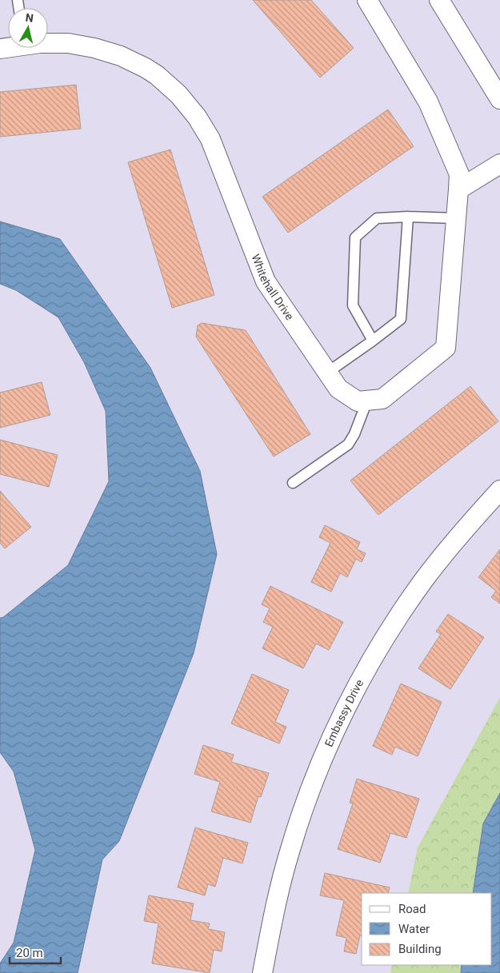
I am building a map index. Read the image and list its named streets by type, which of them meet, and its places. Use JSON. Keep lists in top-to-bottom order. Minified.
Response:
{"streets":{"street":["Whitehall Drive","Embassy Drive"]},"legend":["Road","Water","Building"],"scale_bar":"20 m","north":"top"}
